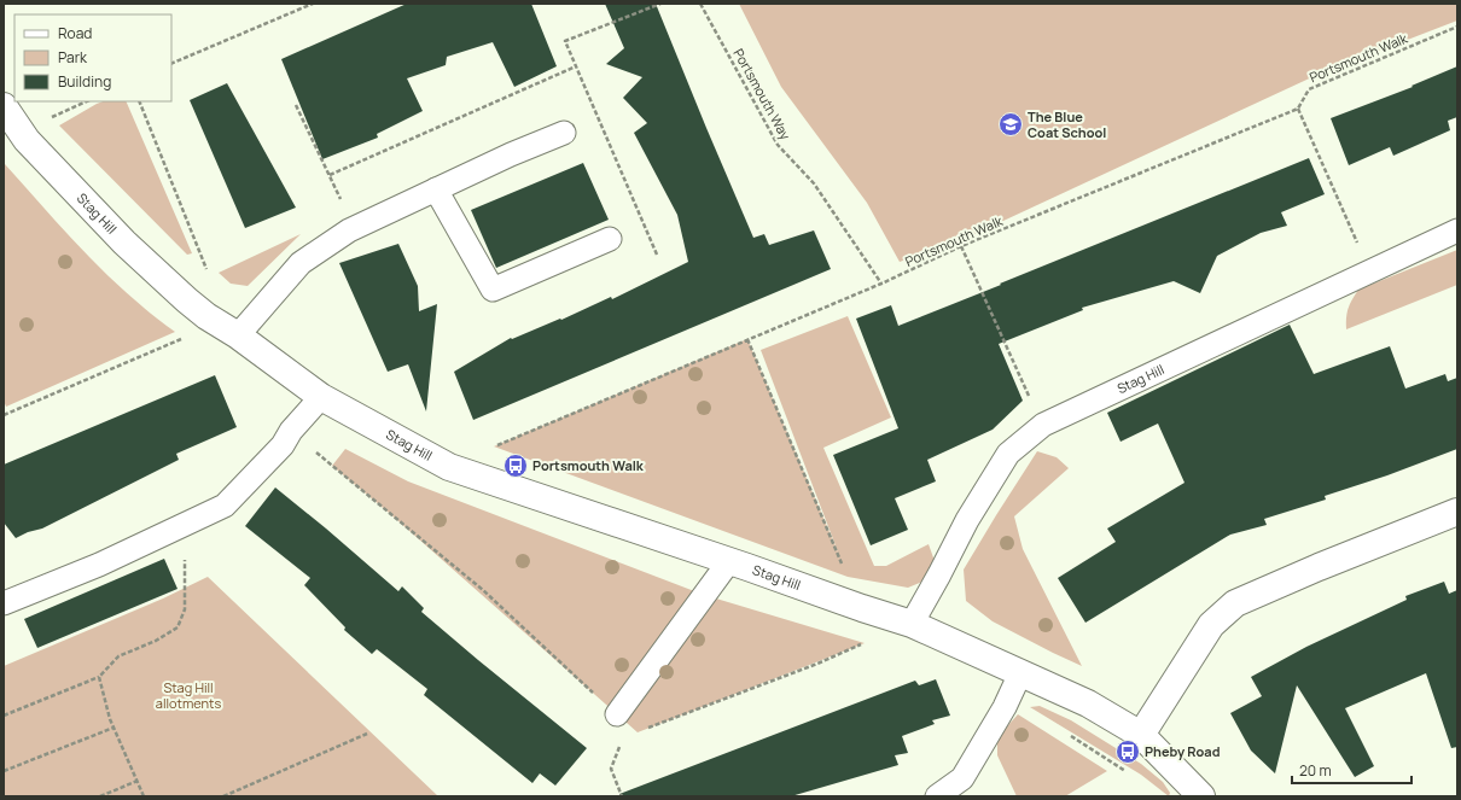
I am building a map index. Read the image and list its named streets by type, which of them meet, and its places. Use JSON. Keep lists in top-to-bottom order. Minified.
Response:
{"streets":{"street":["Stag Hill"],"path":["Portsmouth Walk","Portsmouth Way"]},"crossings":[["Portsmouth Walk","Portsmouth Way"],["Portsmouth Walk","Stag Hill"]],"parks":["Stag Hill allotments"],"places":{"school or university":["The Blue Coat School"],"bus stop":["Portsmouth Walk","Pheby Road"]},"legend":["Road","Park","Building"],"scale_bar":"20 m"}
